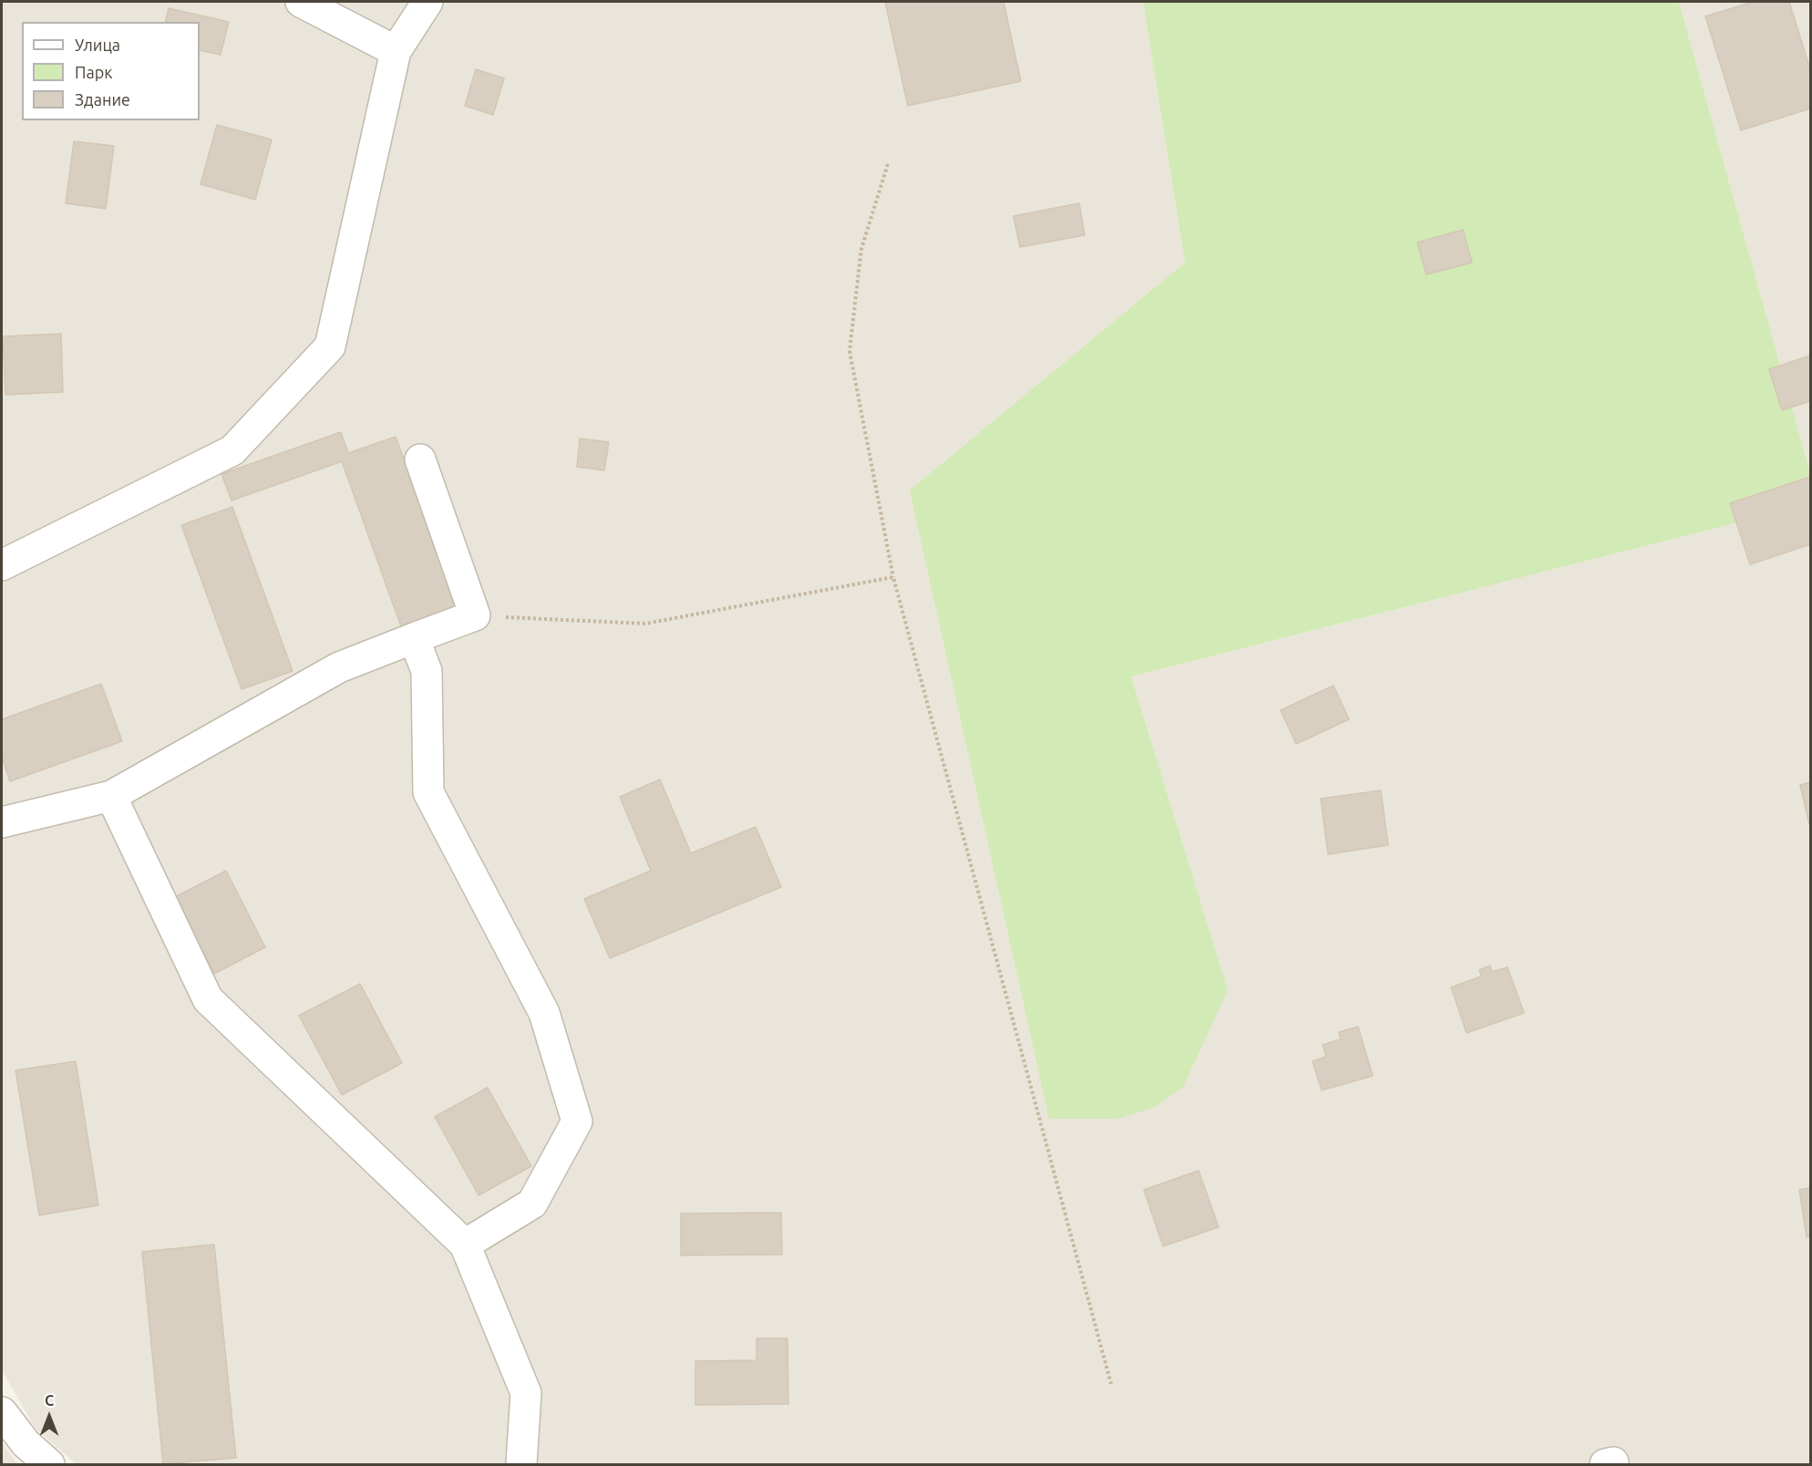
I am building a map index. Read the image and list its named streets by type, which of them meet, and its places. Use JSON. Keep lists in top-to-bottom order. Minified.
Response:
{"legend":["Улица","Парк","Здание"],"north":"top"}
